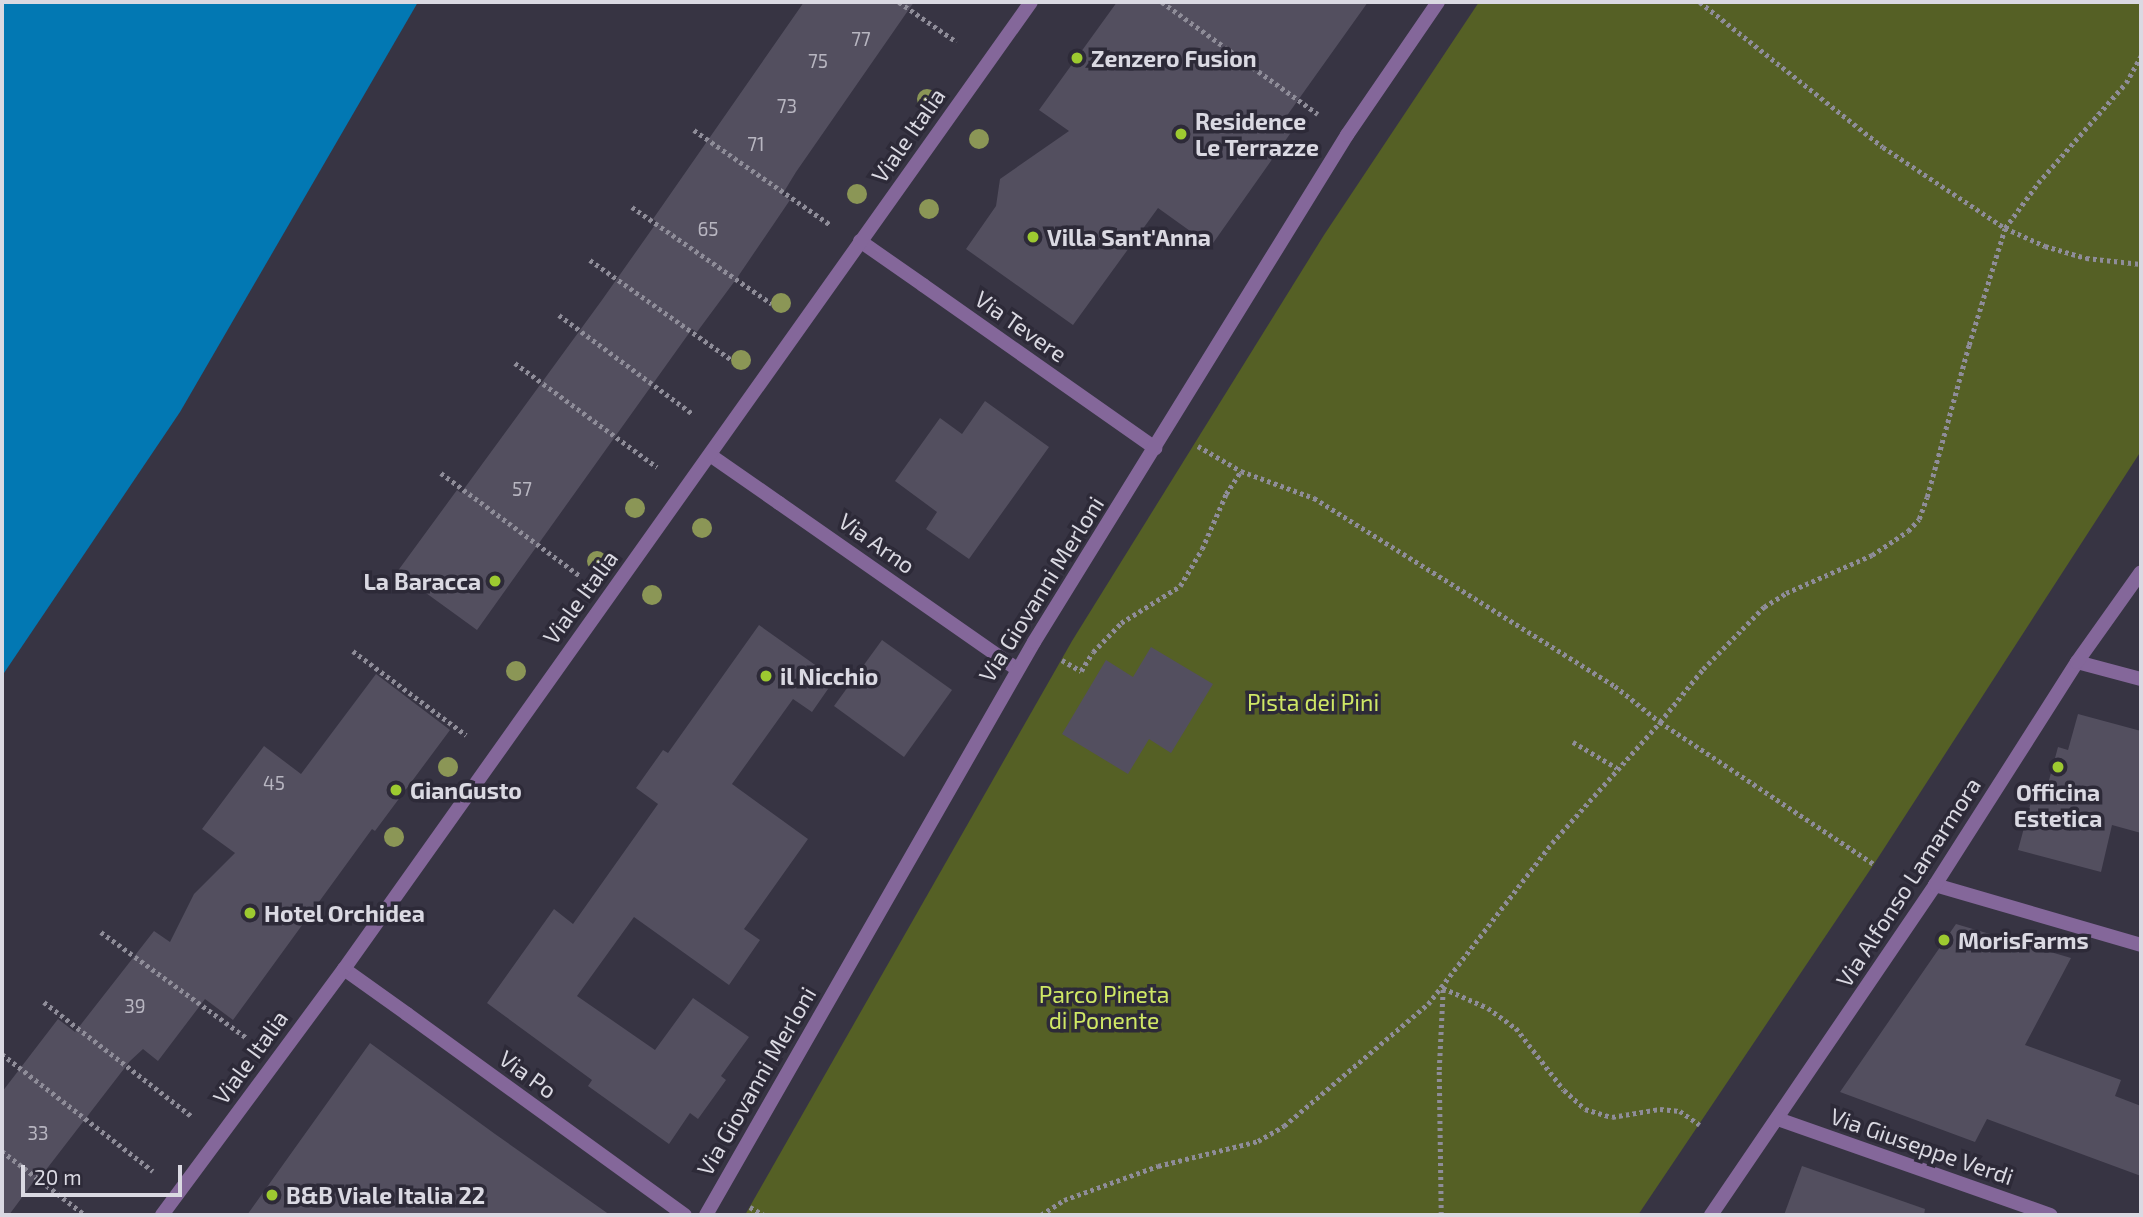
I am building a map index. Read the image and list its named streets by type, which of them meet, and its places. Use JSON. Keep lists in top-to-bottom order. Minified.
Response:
{"streets":{"street":["Viale Italia","Via Tevere","Via Arno","Via Giovanni Merloni","Via Alfonso Lamarmora","Via Po","Via Giuseppe Verdi"]},"crossings":[["Viale Italia","Via Tevere"],["Viale Italia","Via Arno"],["Viale Italia","Via Po"],["Via Tevere","Via Giovanni Merloni"],["Via Arno","Via Giovanni Merloni"],["Via Alfonso Lamarmora","Via Giuseppe Verdi"]],"parks":["Pista dei Pini","Parco Pineta di Ponente"],"places":["Zenzero Fusion","Residence Le Terrazze","Villa Sant'Anna","La Baracca","il Nicchio","Officina Estetica","GianGusto","Hotel Orchidea","MorisFarms","B&B Viale Italia 22"],"house_numbers":["77","75","73","71","65","57","45","39","33"],"scale_bar":"20 m"}
